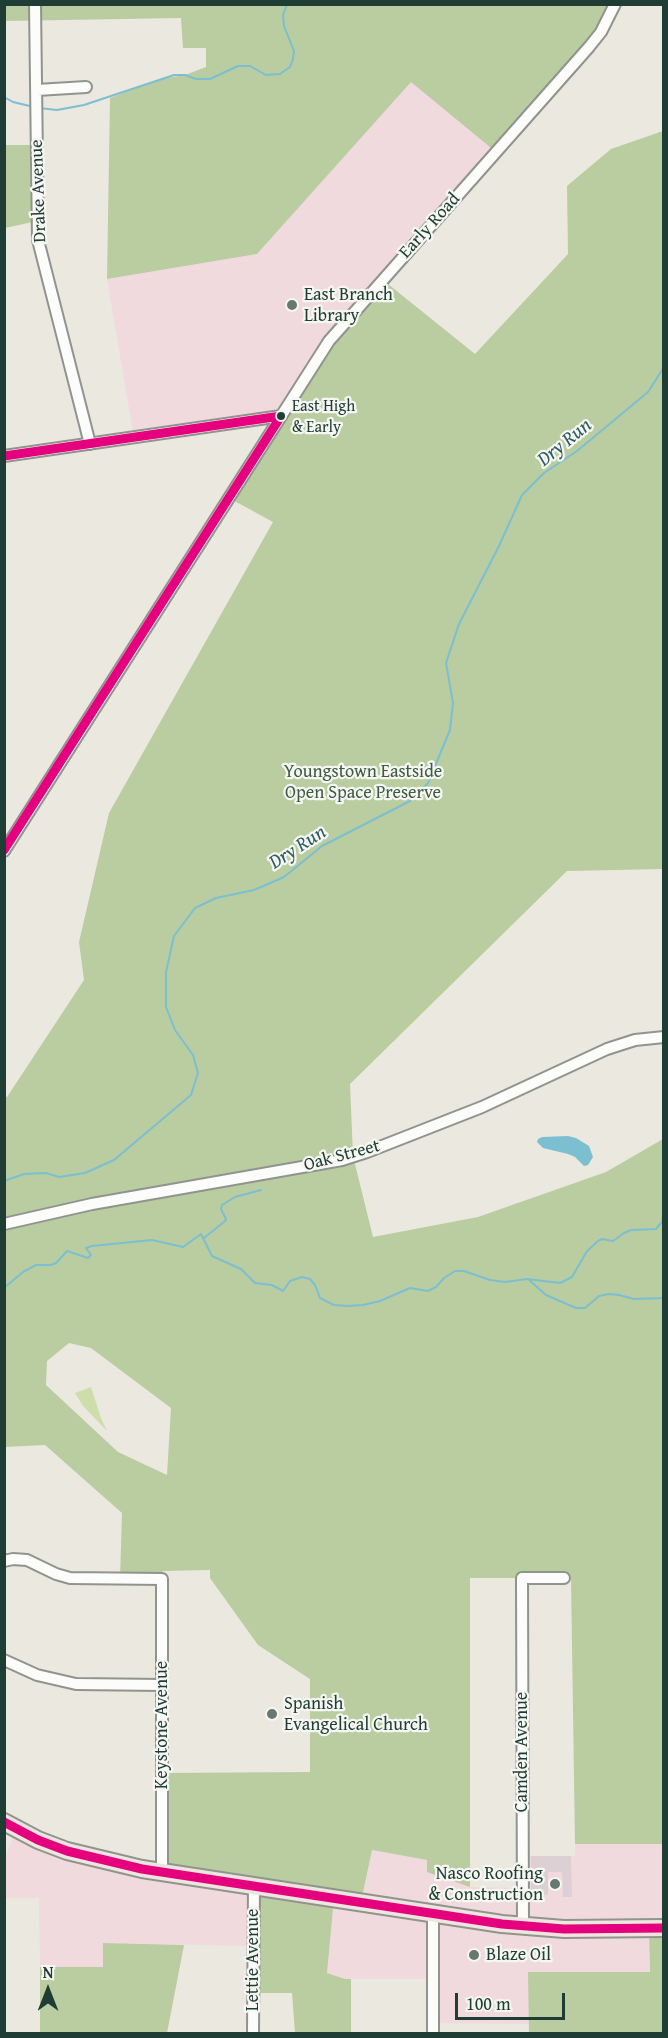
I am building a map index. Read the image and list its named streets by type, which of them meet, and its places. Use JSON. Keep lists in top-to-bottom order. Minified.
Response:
{"streets":{"street":["Drake Avenue","Early Road","Oak Street","Keystone Avenue","Camden Avenue","Lettie Avenue"]},"water":["Dry Run"],"parks":["Youngstown Eastside Open Space Preserve"],"places":["East Branch Library","East High & Early","Spanish Evangelical Church","Nasco Roofing & Construction","Blaze Oil"],"scale_bar":"100 m","north":"top"}
